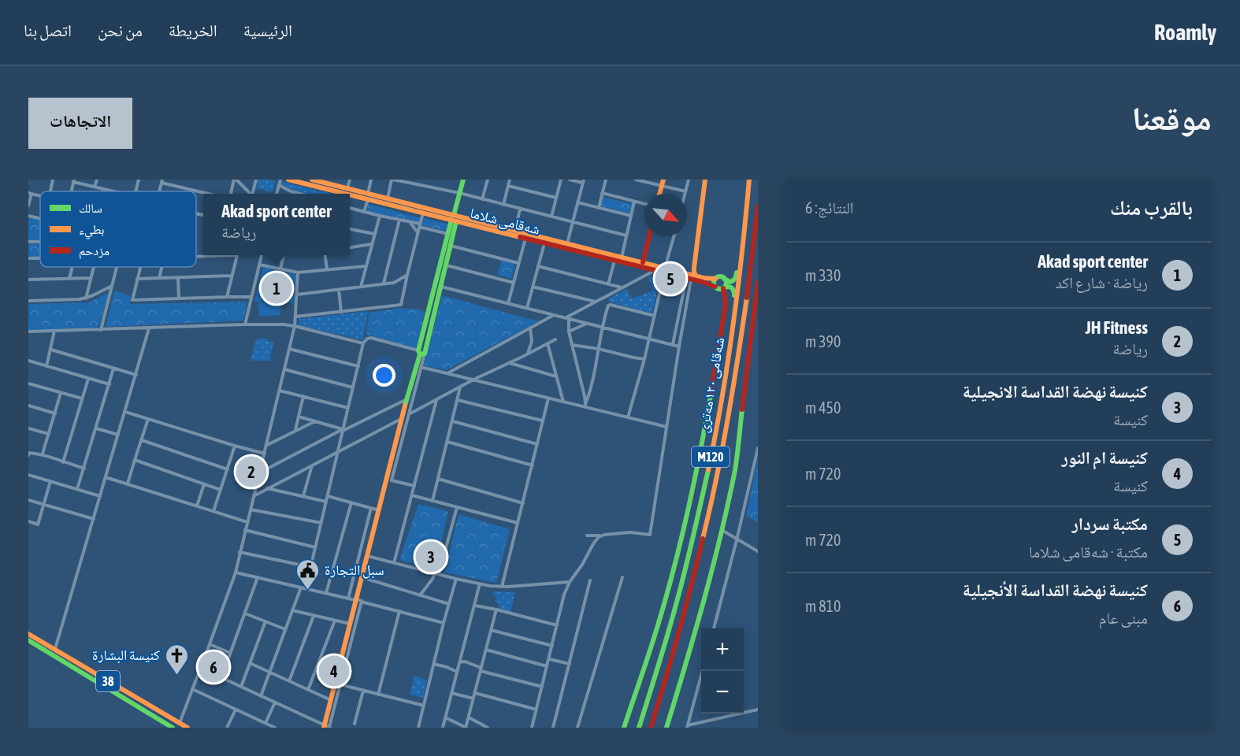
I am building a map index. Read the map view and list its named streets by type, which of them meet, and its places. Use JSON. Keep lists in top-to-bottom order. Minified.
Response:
{"streets":{"main road":["شەقامی شلاما","شەقامی ١٢٠ مەتری","M120","38"]},"places":{"public building":["سبل التجارة"],"church":["كنيسة البشارة"]},"legend":["سالك","بطيء","مزدحم"],"north":"bottom right","page":{"header":"Roamly","nav":["الرئيسية","الخريطة","من نحن","اتصل بنا"],"title":"موقعنا","buttons":"الاتجاهات","heading":["بالقرب منك","النتائج: 6"],"popup":["Akad sport center","رياضة"],"list":[{"mark":"1","name":"Akad sport center","note":"رياضة · شارع اكد","value":"330 m"},{"mark":"2","name":"JH Fitness","note":"رياضة","value":"390 m"},{"mark":"3","name":"كنيسة نهضة القداسة الانجيلية","note":"كنيسة","value":"450 m"},{"mark":"4","name":"كنيسة ام النور","note":"كنيسة","value":"720 m"},{"mark":"5","name":"مكتبة سردار","note":"مكتبة · شەقامی شلاما","value":"720 m"},{"mark":"6","name":"كنيسة نهضة القداسة الأنجيلية","note":"مبنى عام","value":"810 m"}],"pins":["5","1","2","3","6","4"],"map_buttons":["+","−"]}}
